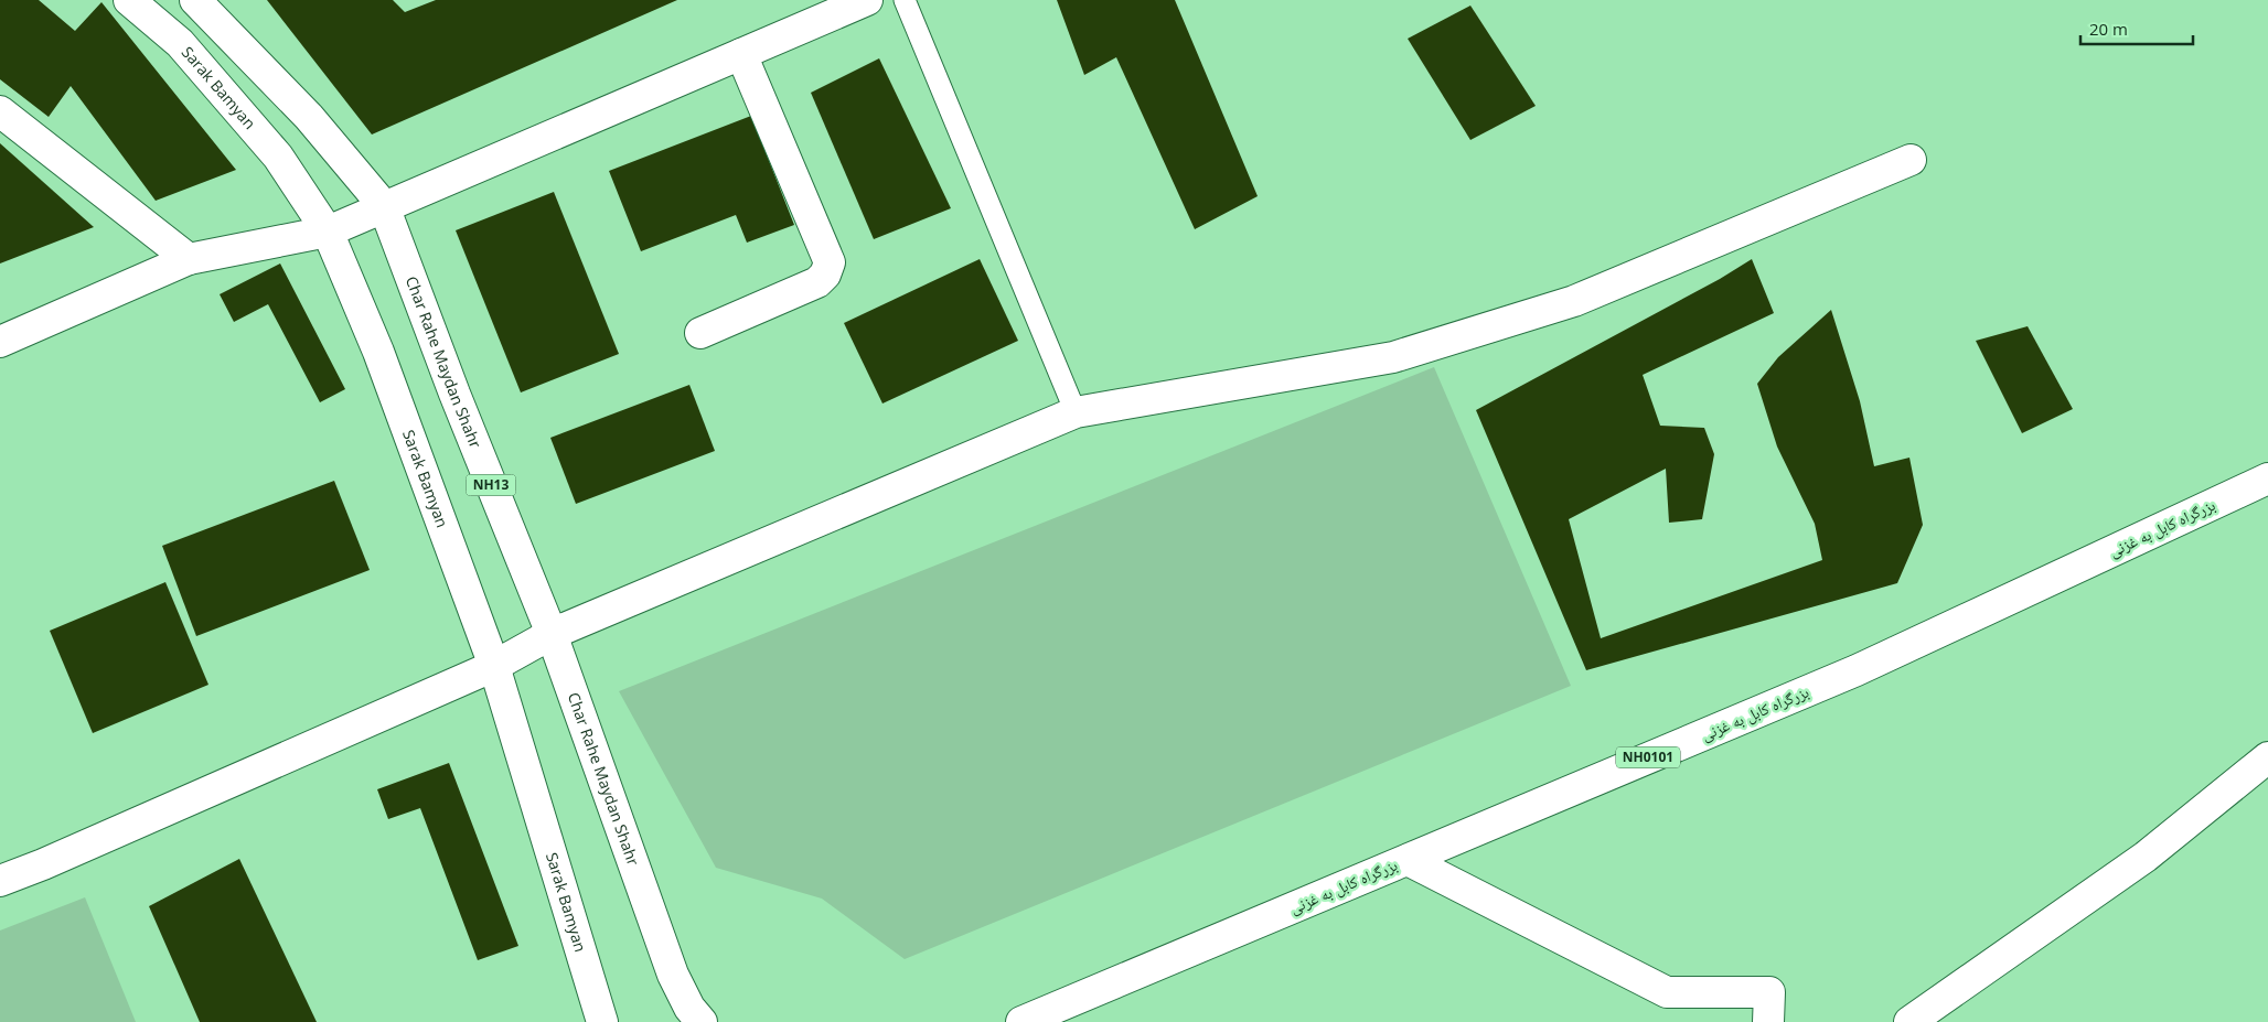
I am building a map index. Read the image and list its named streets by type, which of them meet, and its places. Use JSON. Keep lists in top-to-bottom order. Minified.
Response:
{"streets":{"main road":["Sarak Bamyan","Char Rahe Maydan Shahr","NH13","بزرگراه کابل به غزنی","NH0101"]},"scale_bar":"20 m"}
